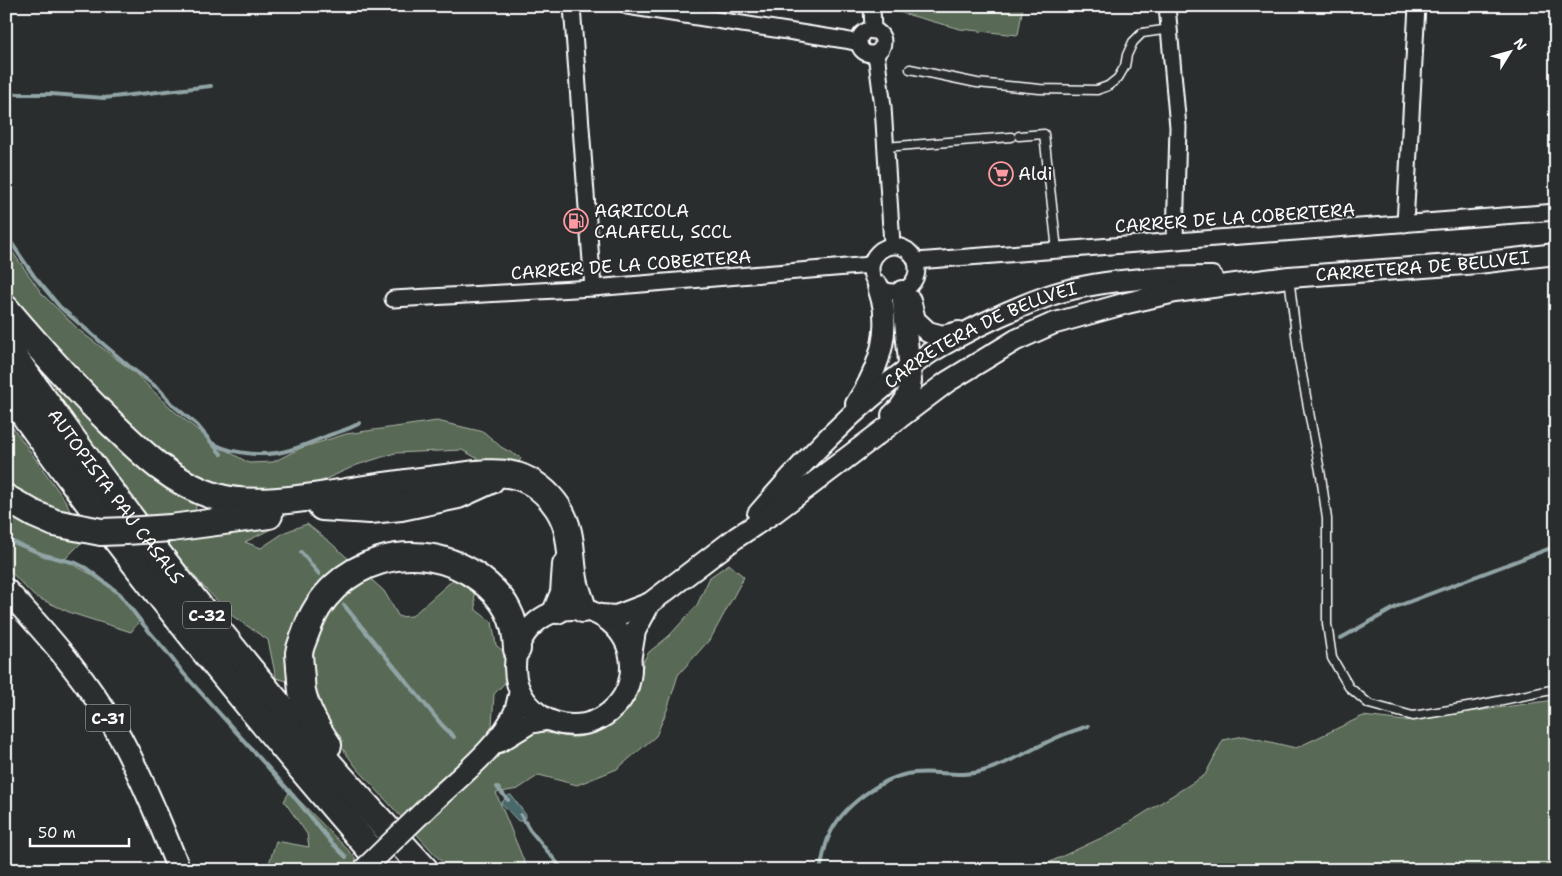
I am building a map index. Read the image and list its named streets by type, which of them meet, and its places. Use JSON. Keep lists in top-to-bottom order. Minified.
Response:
{"streets":{"highway":["AUTOPISTA PAU CASALS","C-32"],"main road":["CARRETERA DE BELLVEI","C-31"],"street":["CARRER DE LA COBERTERA"]},"places":{"supermarket":["Aldi"],"fuel station":["AGRICOLA CALAFELL, SCCL"]},"scale_bar":"50 m","north":"top right"}
